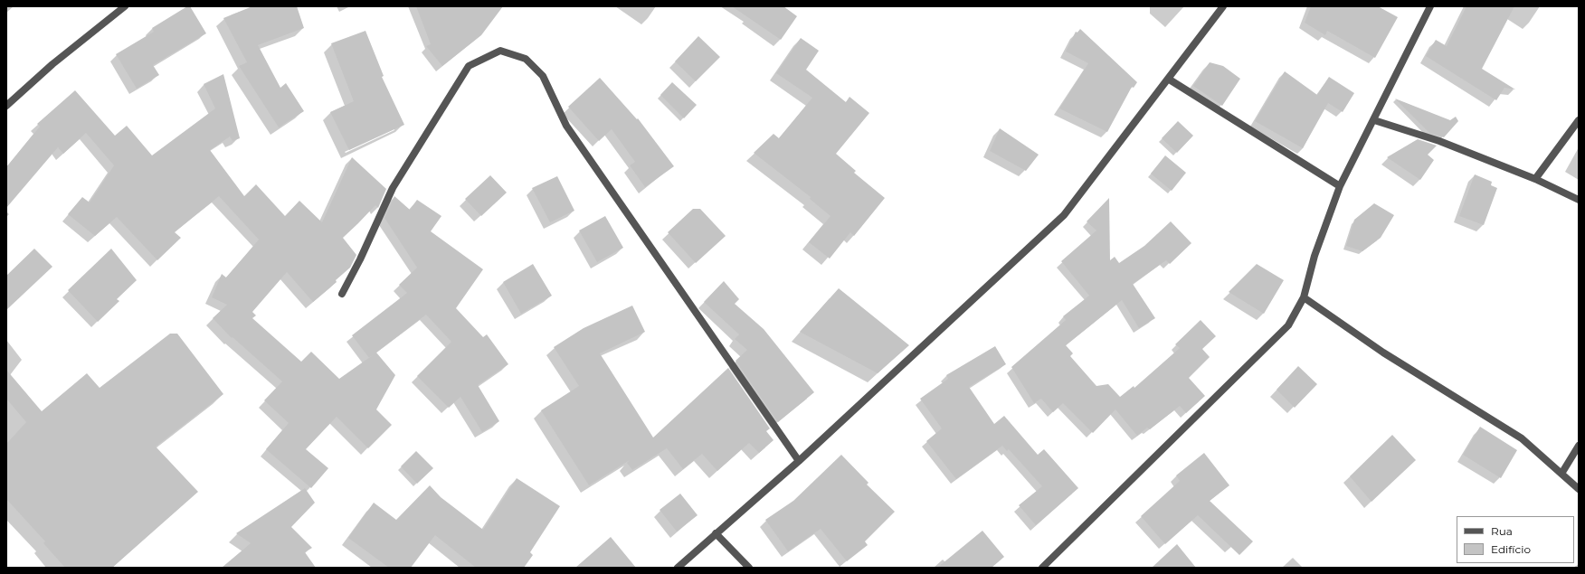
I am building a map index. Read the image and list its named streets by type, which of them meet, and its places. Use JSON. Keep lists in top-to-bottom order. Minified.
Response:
{"legend":["Rua","Edifício"]}
